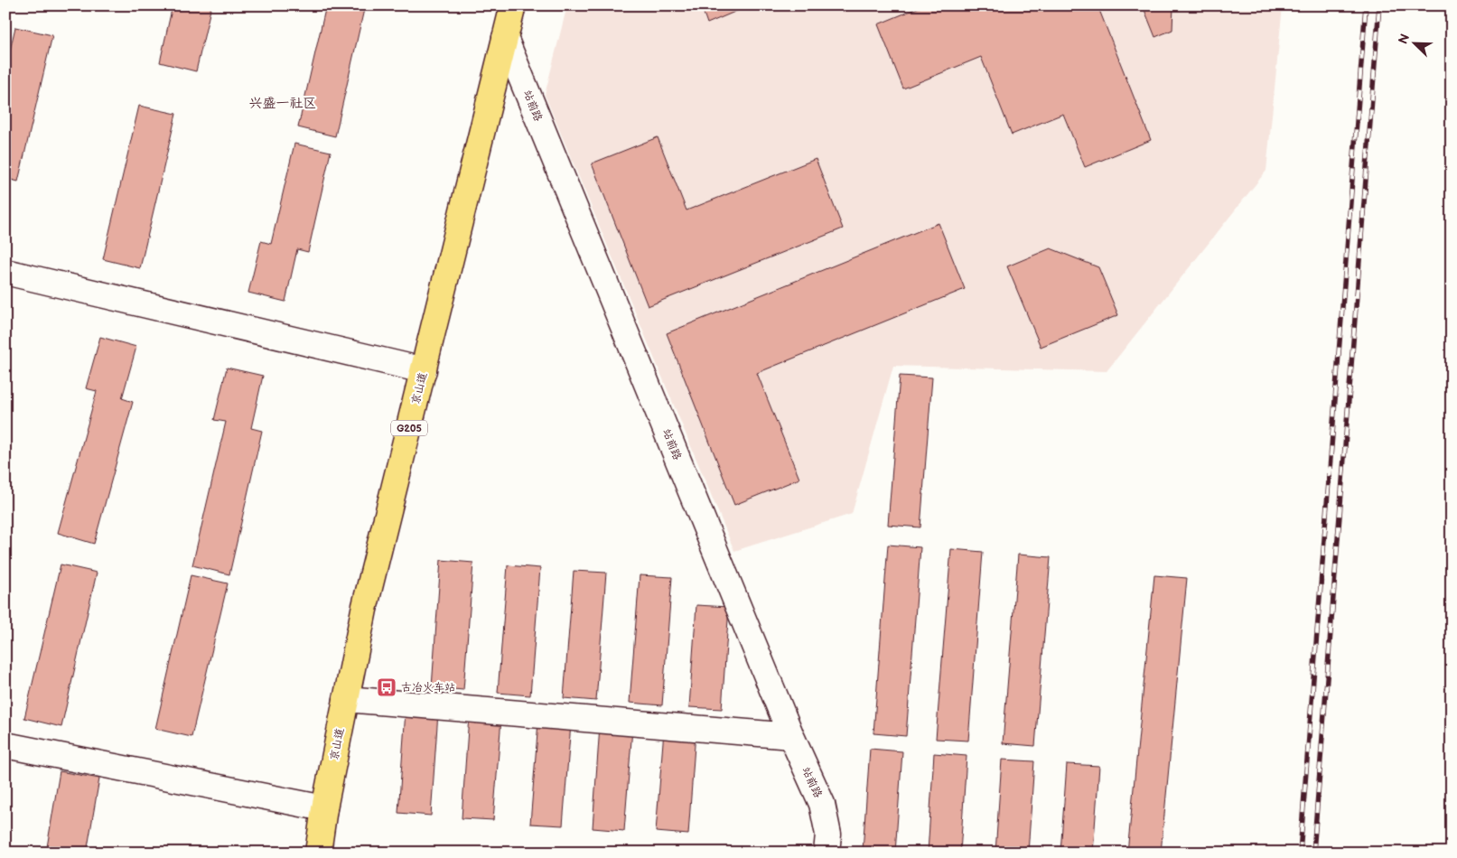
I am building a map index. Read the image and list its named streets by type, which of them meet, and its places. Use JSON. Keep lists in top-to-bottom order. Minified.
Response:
{"streets":{"highway":["京山道","G205"],"street":["站前路"]},"crossings":[["站前路","京山道"]],"districts":["兴盛一社区"],"places":{"bus stop":["古冶火车站"]},"north":"top left"}
